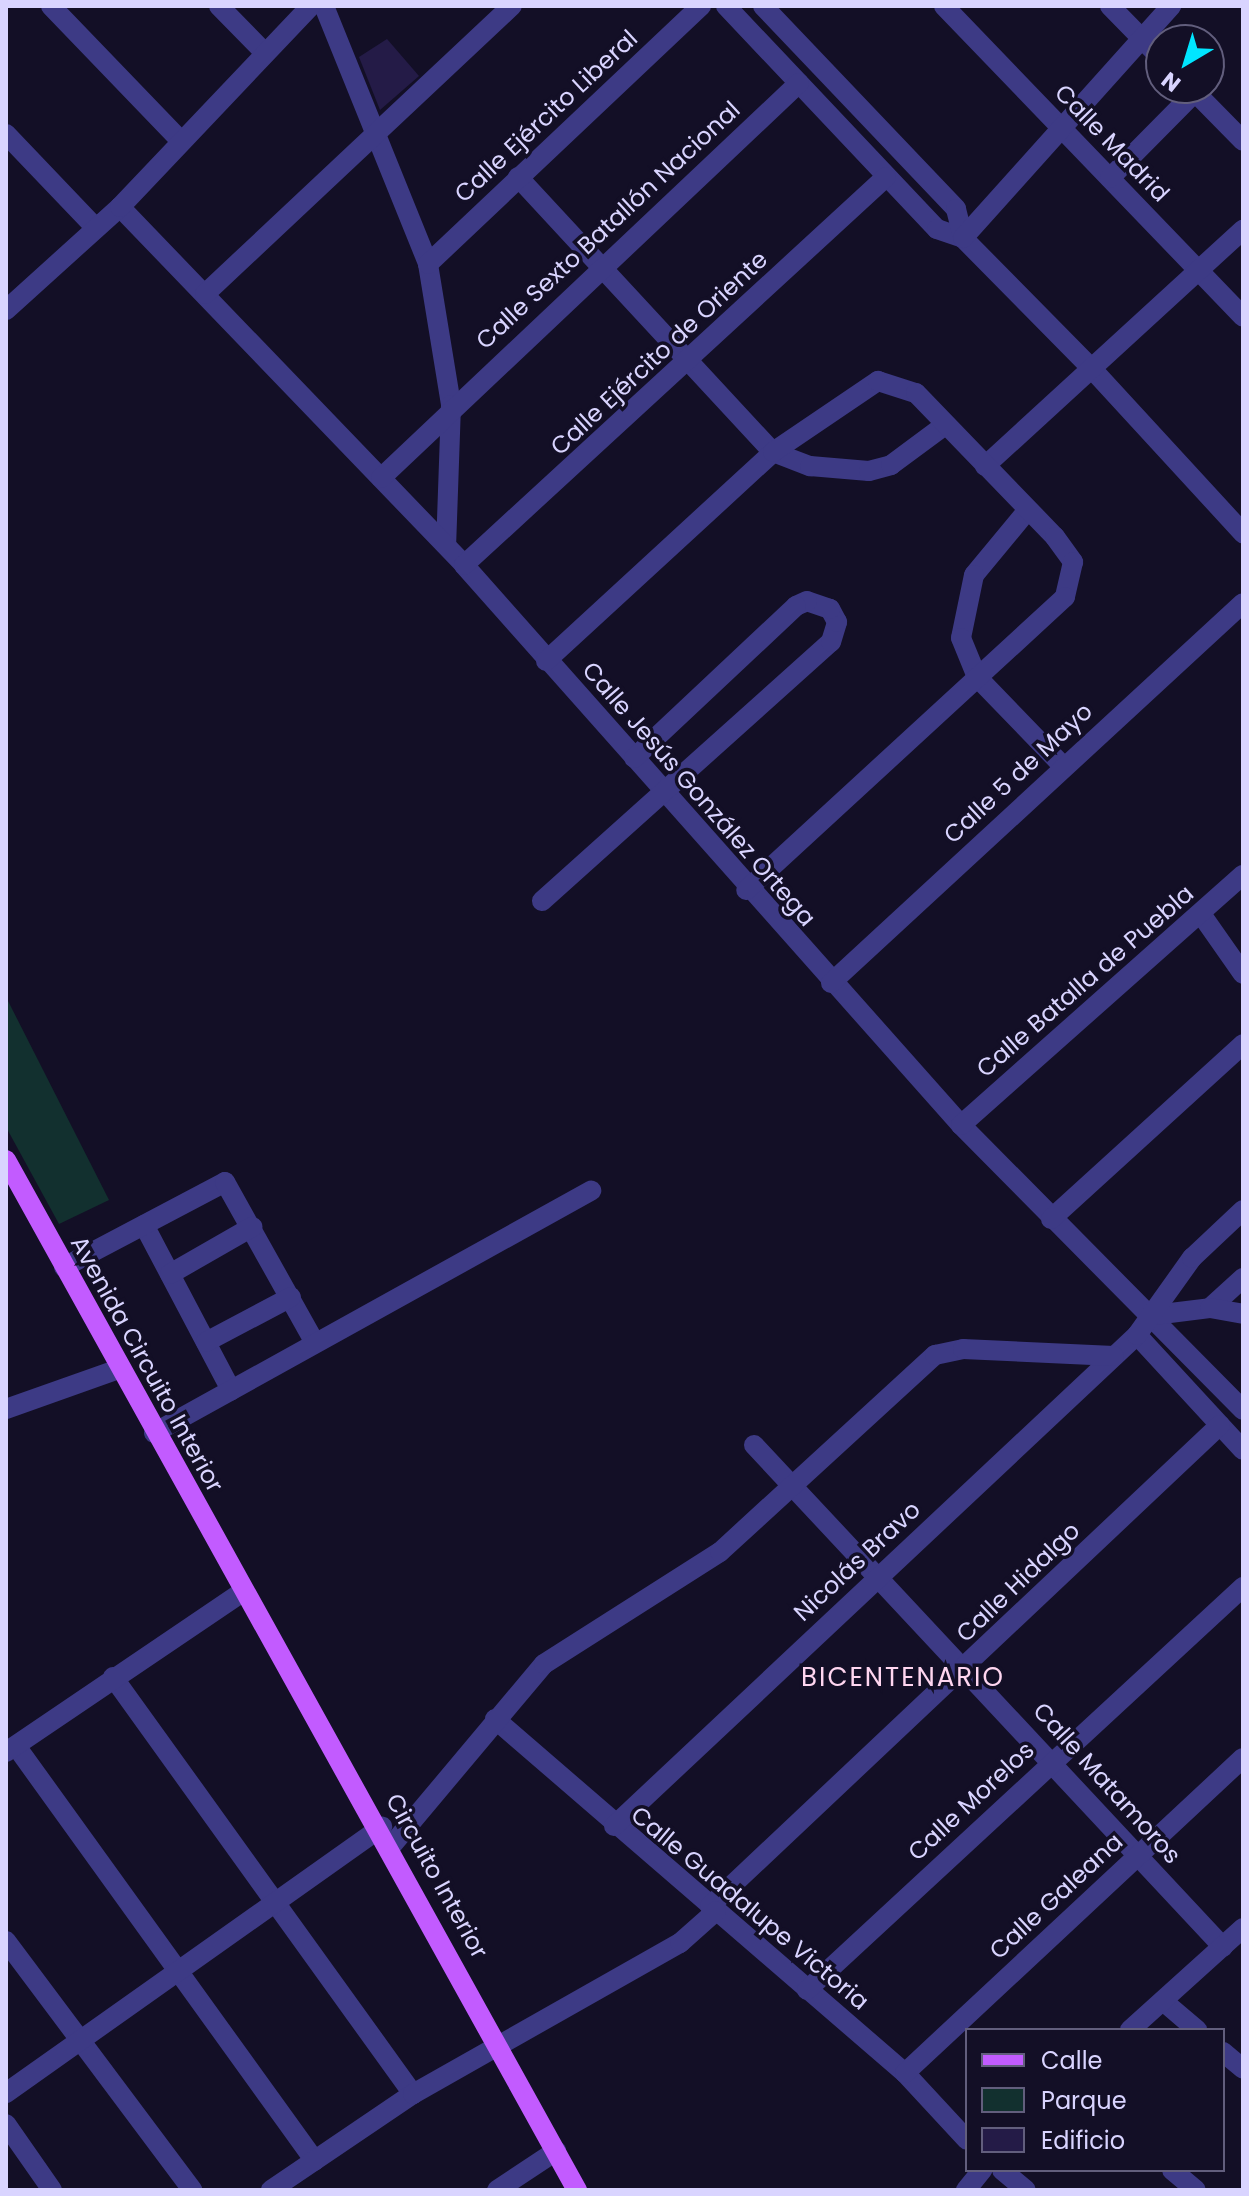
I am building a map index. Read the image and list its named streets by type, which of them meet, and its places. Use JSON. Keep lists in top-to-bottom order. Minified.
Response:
{"streets":{"main road":["Avenida Circuito Interior","Circuito Interior"],"street":["Calle Ejército Liberal","Calle Madrid","Calle Sexto Batallón Nacional","Calle Ejército de Oriente","Calle 5 de Mayo","Calle Jesús González Ortega","Calle Batalla de Puebla","Nicolás Bravo","Calle Hidalgo","Calle Matamoros","Calle Morelos","Calle Galeana","Calle Guadalupe Victoria"]},"crossings":[["Calle Sexto Batallón Nacional","Calle Jesús González Ortega"],["Calle Ejército de Oriente","Calle Jesús González Ortega"],["Calle 5 de Mayo","Calle Jesús González Ortega"],["Calle Jesús González Ortega","Calle Batalla de Puebla"],["Calle Jesús González Ortega","Nicolás Bravo"],["Avenida Circuito Interior","Circuito Interior"],["Nicolás Bravo","Calle Matamoros"],["Nicolás Bravo","Calle Guadalupe Victoria"],["Calle Hidalgo","Calle Matamoros"],["Calle Hidalgo","Circuito Interior"],["Calle Hidalgo","Calle Guadalupe Victoria"],["Calle Matamoros","Calle Morelos"],["Calle Matamoros","Calle Galeana"],["Calle Morelos","Calle Guadalupe Victoria"],["Calle Galeana","Calle Guadalupe Victoria"]],"districts":["BICENTENARIO"],"legend":["Calle","Parque","Edificio"],"north":"bottom left"}
